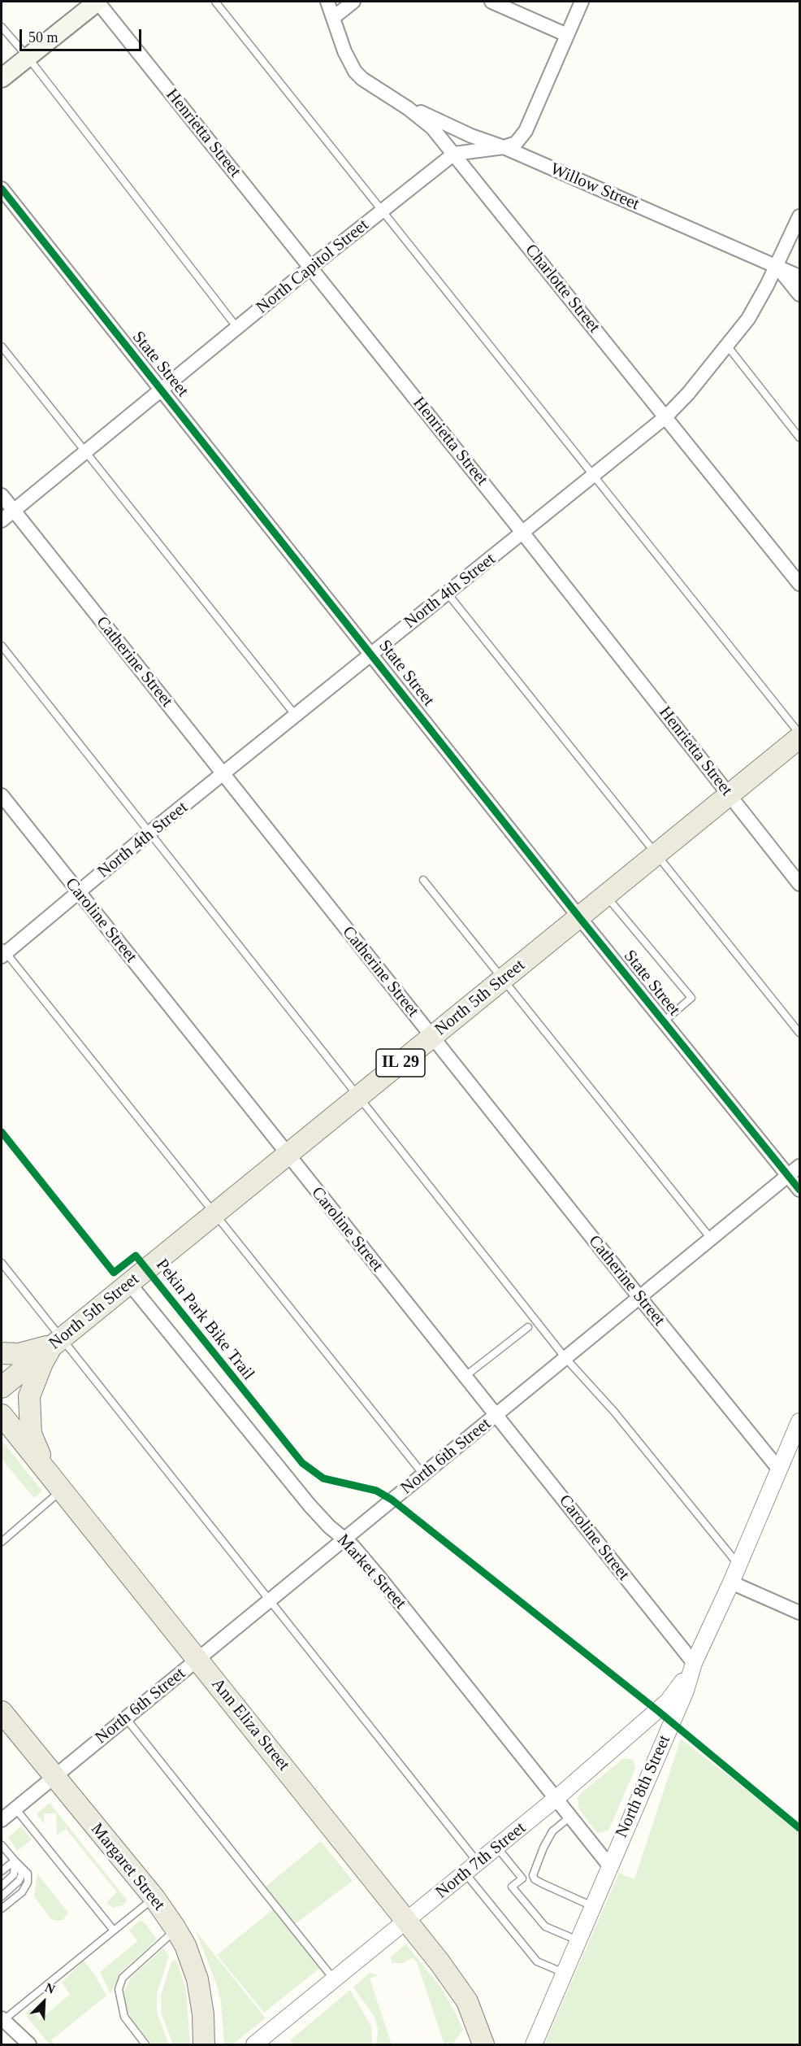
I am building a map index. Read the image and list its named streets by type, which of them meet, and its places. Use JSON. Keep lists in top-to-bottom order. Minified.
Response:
{"streets":{"main road":["North 5th Street","IL 29","Ann Eliza Street","Margaret Street"],"street":["Henrietta Street","Willow Street","North Capitol Street","Charlotte Street","State Street","North 4th Street","Catherine Street","Caroline Street","North 6th Street","Market Street","North 8th Street","North 7th Street"],"cycle path":["Pekin Park Bike Trail"]},"crossings":[["Henrietta Street","North Capitol Street"],["Henrietta Street","North 4th Street"],["Henrietta Street","North 5th Street"],["Willow Street","Charlotte Street"],["Willow Street","North 4th Street"],["North Capitol Street","Charlotte Street"],["North Capitol Street","State Street"],["North Capitol Street","Catherine Street"],["Charlotte Street","North 4th Street"],["State Street","North 4th Street"],["State Street","North 5th Street"],["State Street","North 6th Street"],["North 4th Street","Catherine Street"],["North 4th Street","Caroline Street"],["Catherine Street","North 5th Street"],["Catherine Street","North 6th Street"],["Catherine Street","North 8th Street"],["Caroline Street","North 5th Street"],["Caroline Street","North 6th Street"],["Caroline Street","North 8th Street"],["Caroline Street","North 7th Street"],["North 5th Street","Market Street"],["North 6th Street","Market Street"],["North 6th Street","Ann Eliza Street"],["North 6th Street","Margaret Street"],["Market Street","North 8th Street"],["Market Street","North 7th Street"],["Ann Eliza Street","North 7th Street"],["North 8th Street","North 7th Street"]],"scale_bar":"50 m","north":"top right"}
